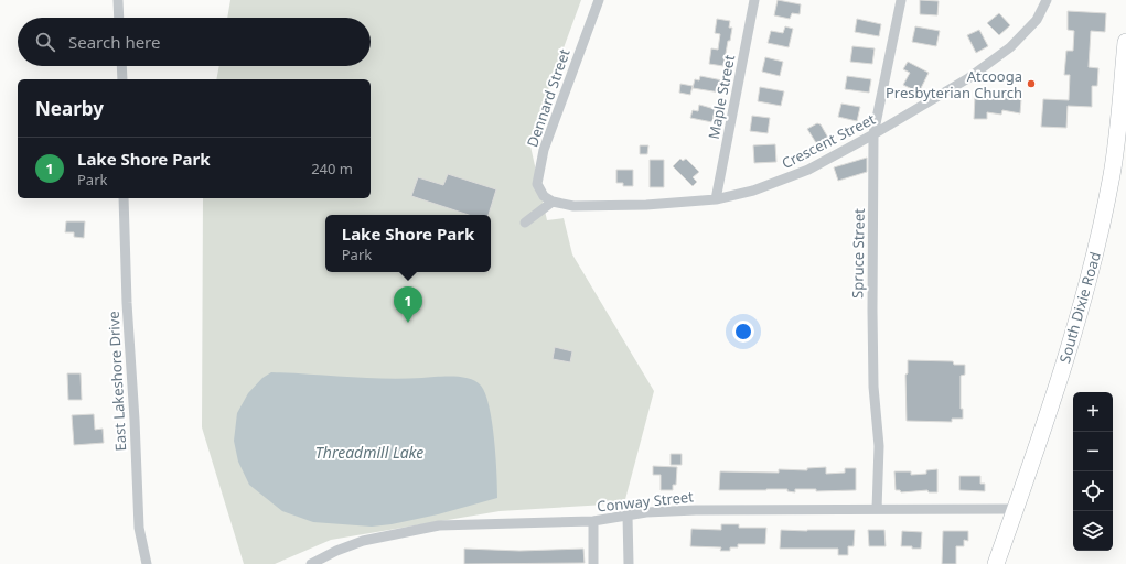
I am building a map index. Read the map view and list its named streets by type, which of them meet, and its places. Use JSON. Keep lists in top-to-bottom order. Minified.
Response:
{"streets":{"main road":["South Dixie Road"],"street":["Maple Street","Dennard Street","Crescent Street","Spruce Street","East Lakeshore Drive","Conway Street"]},"crossings":[["Maple Street","Crescent Street"],["Dennard Street","Crescent Street"],["Crescent Street","Spruce Street"],["Spruce Street","Conway Street"],["South Dixie Road","Conway Street"]],"water":["Threadmill Lake"],"places":["Atcooga Presbyterian Church"],"page":{"search":"Search here","heading":"Nearby","list":[{"mark":"1","name":"Lake Shore Park","note":"Park","value":"240 m"}],"popup":["Lake Shore Park","Park"],"pins":"1","map_buttons":["+","−"]}}
